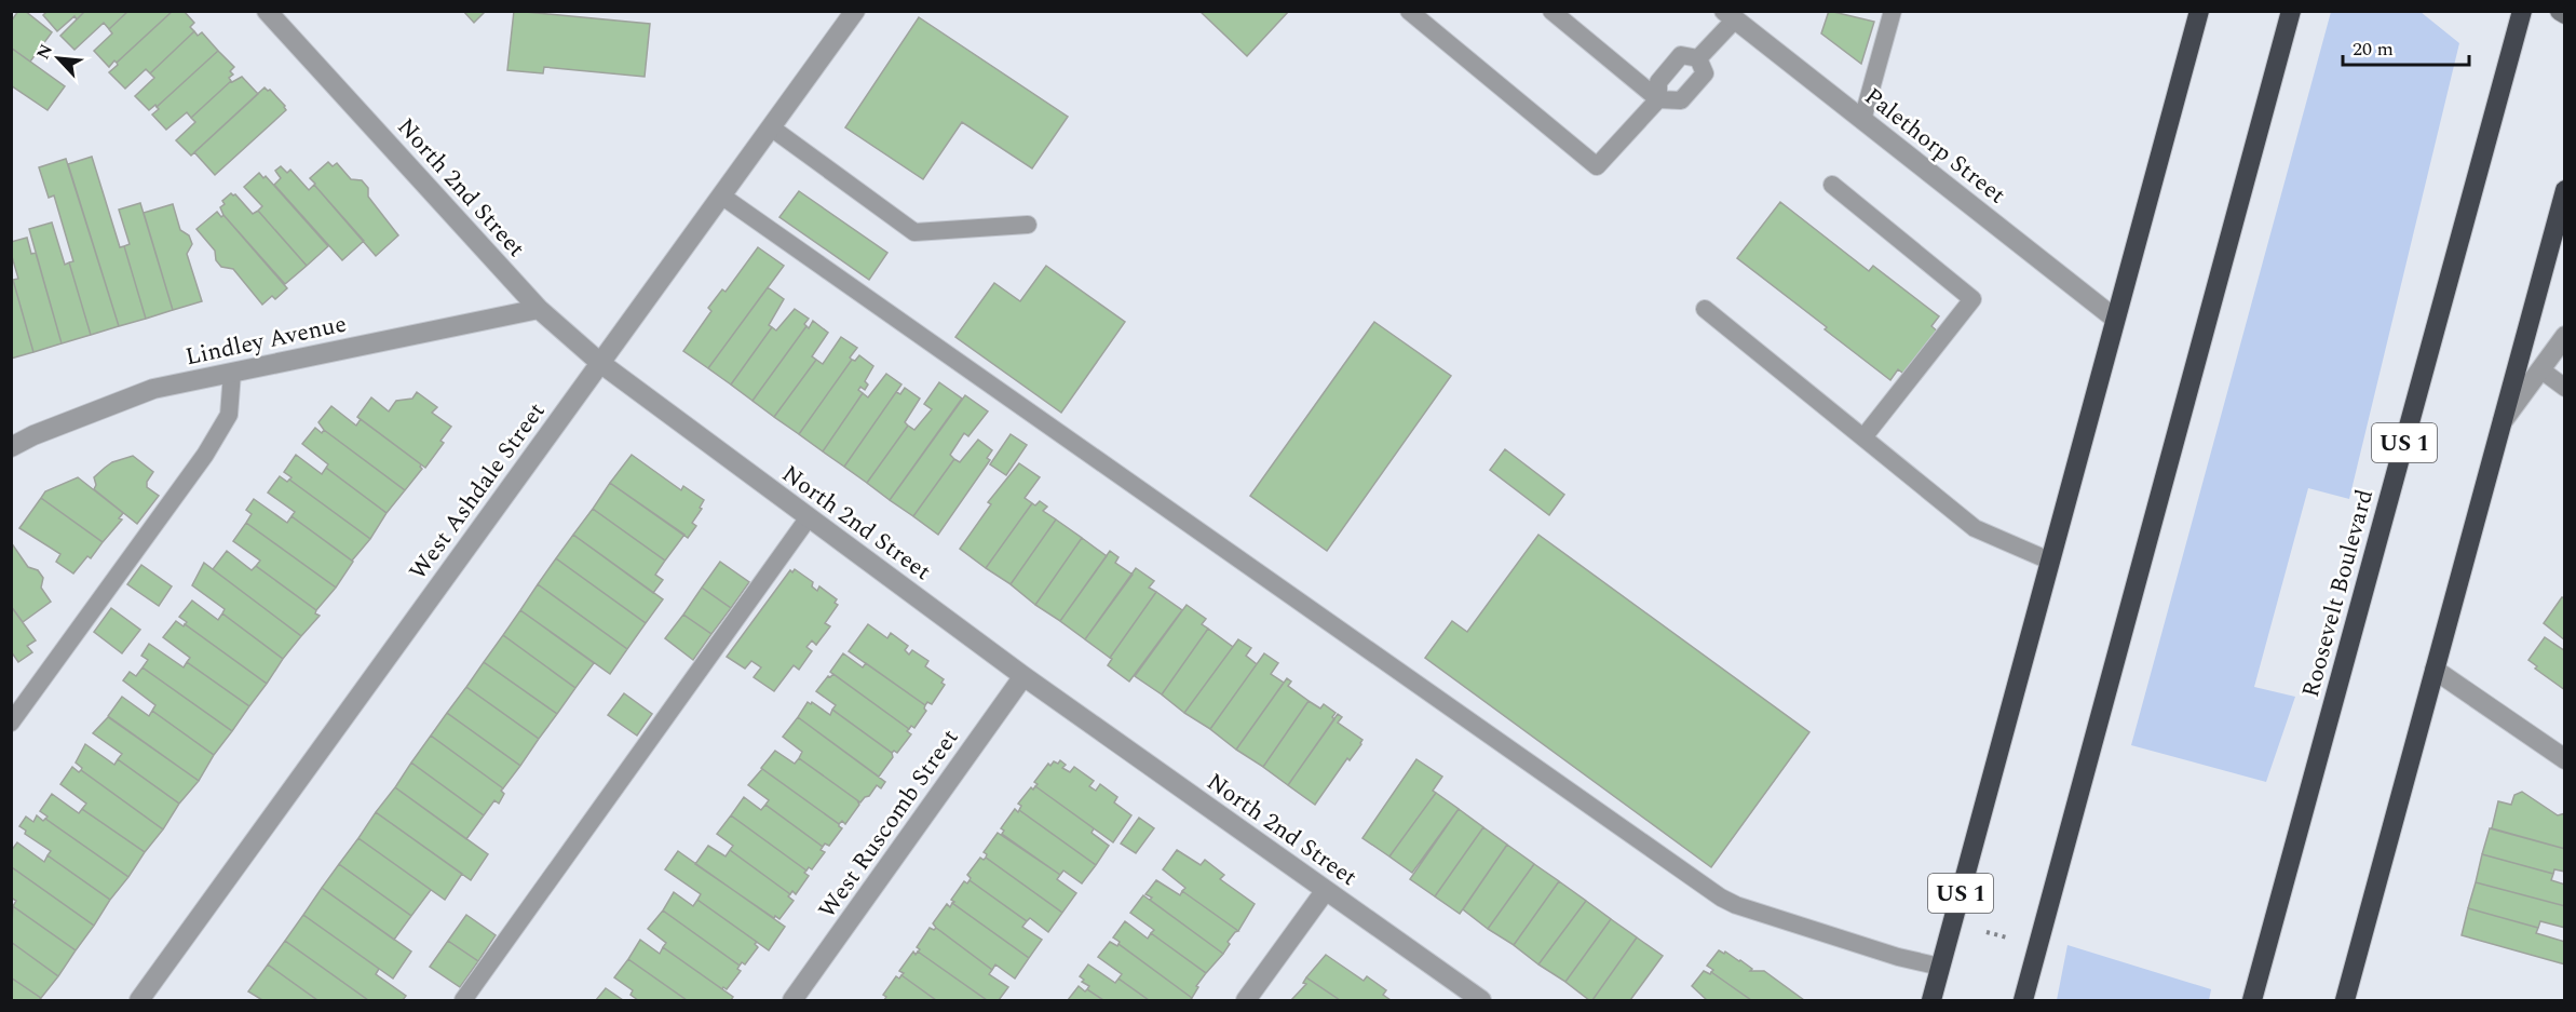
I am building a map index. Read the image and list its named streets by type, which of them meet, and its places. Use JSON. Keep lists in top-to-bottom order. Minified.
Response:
{"streets":{"highway":["US 1","Roosevelt Boulevard"],"street":["Palethorp Street","North 2nd Street","Lindley Avenue","West Ashdale Street","West Ruscomb Street"]},"crossings":[["Palethorp Street","US 1"],["North 2nd Street","Lindley Avenue"],["North 2nd Street","West Ashdale Street"],["North 2nd Street","West Ruscomb Street"]],"scale_bar":"20 m","north":"top left"}
